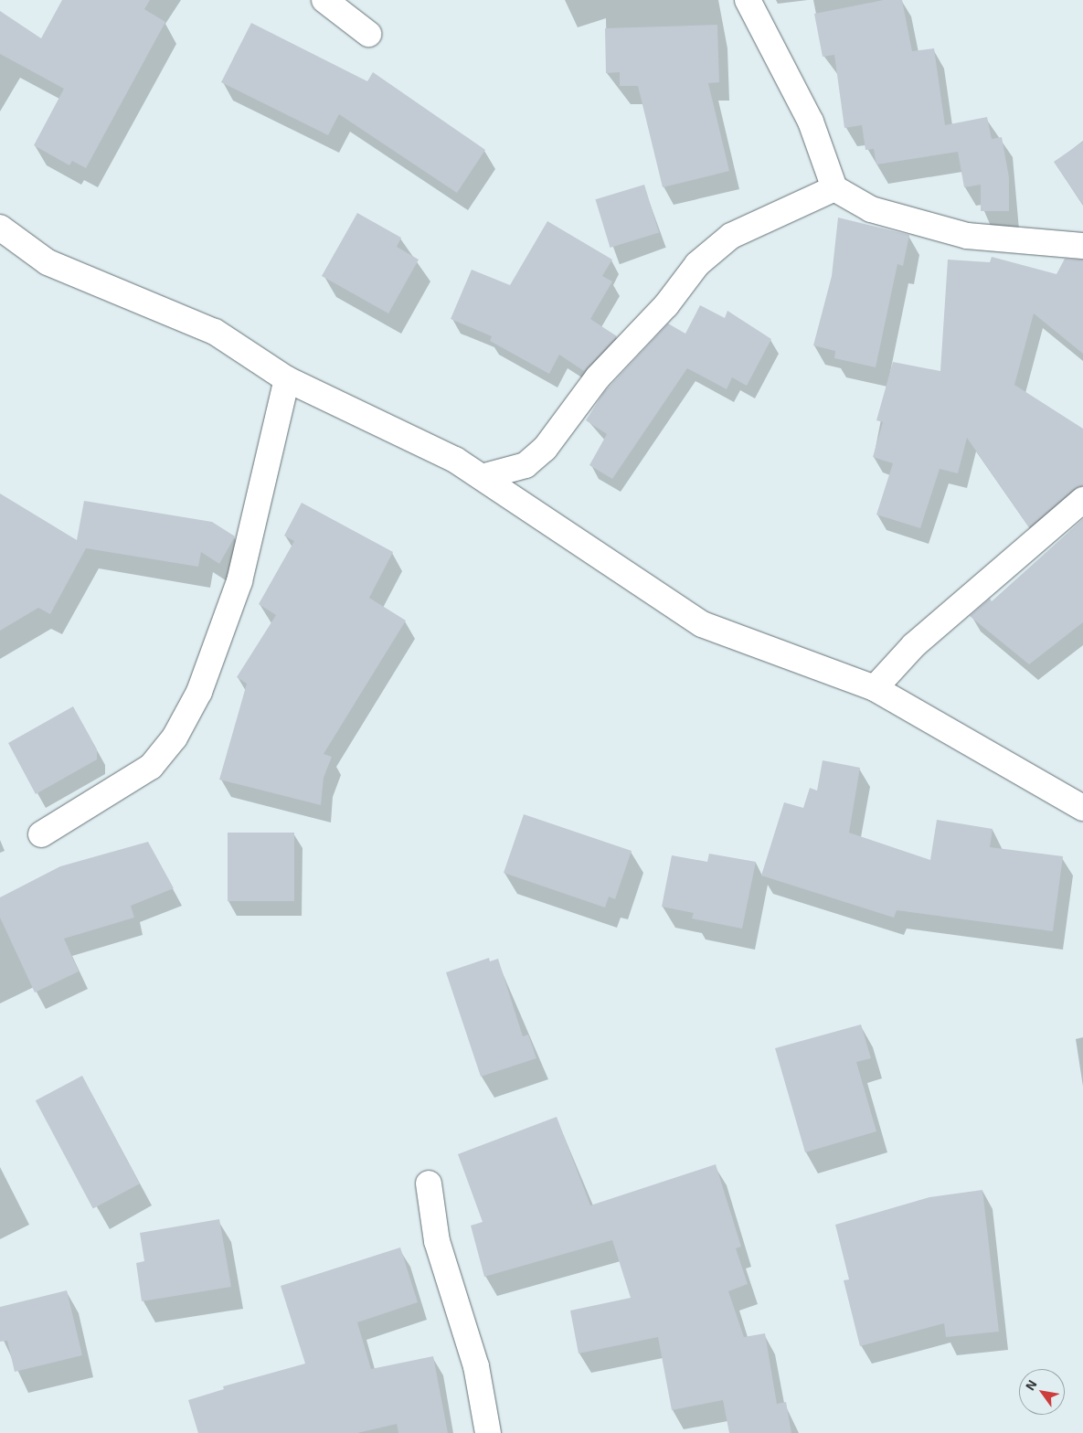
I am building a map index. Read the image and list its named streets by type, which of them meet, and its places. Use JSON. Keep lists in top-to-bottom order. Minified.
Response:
{"north":"top left"}
